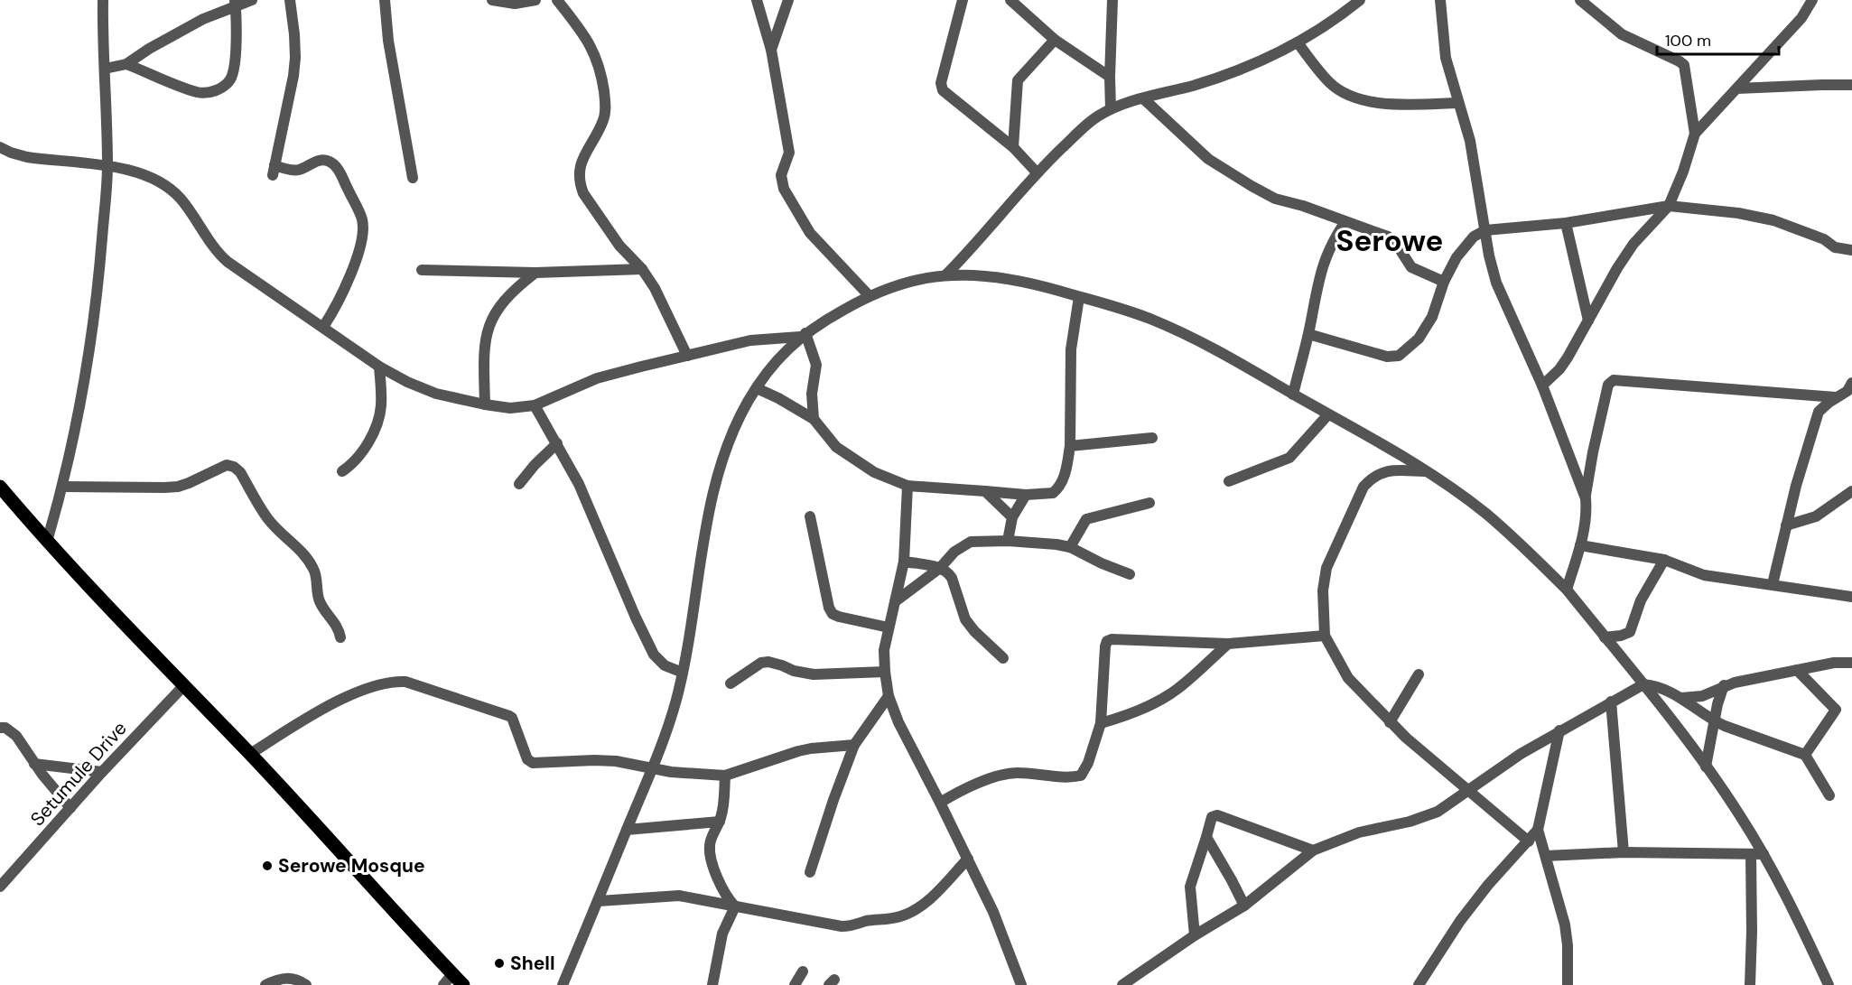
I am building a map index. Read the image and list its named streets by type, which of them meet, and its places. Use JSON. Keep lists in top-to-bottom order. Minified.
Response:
{"streets":{"street":["Setumule Drive"]},"districts":["Serowe"],"places":["Serowe Mosque","Shell"],"scale_bar":"100 m"}
